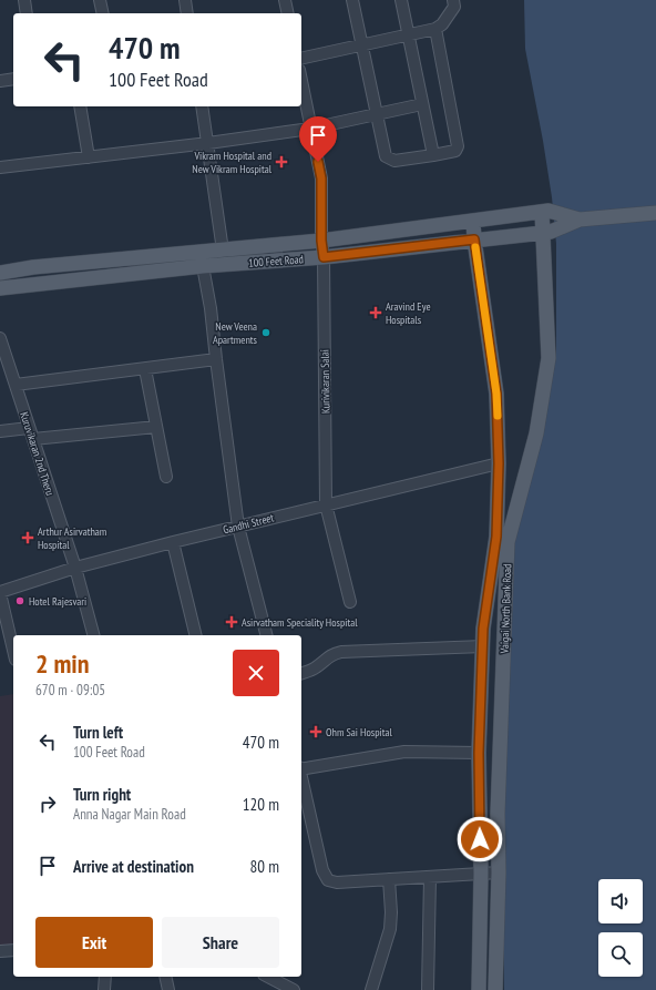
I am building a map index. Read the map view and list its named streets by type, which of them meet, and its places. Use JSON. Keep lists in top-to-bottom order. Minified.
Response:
{"streets":{"main road":["100 Feet Road","Vaigai North Bank Road"],"street":["Kurivikaran Salai","Kuruvikaran 2nd Theru","Gandhi Street"]},"crossings":[["100 Feet Road","Kurivikaran Salai"],["100 Feet Road","Vaigai North Bank Road"],["Kurivikaran Salai","Gandhi Street"],["Kuruvikaran 2nd Theru","Gandhi Street"],["Gandhi Street","Vaigai North Bank Road"]],"places":{"health":["Vikram Hospital and New Vikram Hospital","Aravind Eye Hospitals","Arthur Asirvatham Hospital","Asirvatham Speciality Hospital","Ohm Sai Hospital"],"other":["New Veena Apartments","Hotel Rajesvari"]},"page":{"turn":["470 m","100 Feet Road"],"heading":["2 min","670 m · 09:05"],"list":[{"name":"Turn left","note":"100 Feet Road","value":"470 m"},{"name":"Turn right","note":"Anna Nagar Main Road","value":"120 m"},{"name":"Arrive at destination","value":"80 m"}],"buttons":["Exit","Share"]}}
